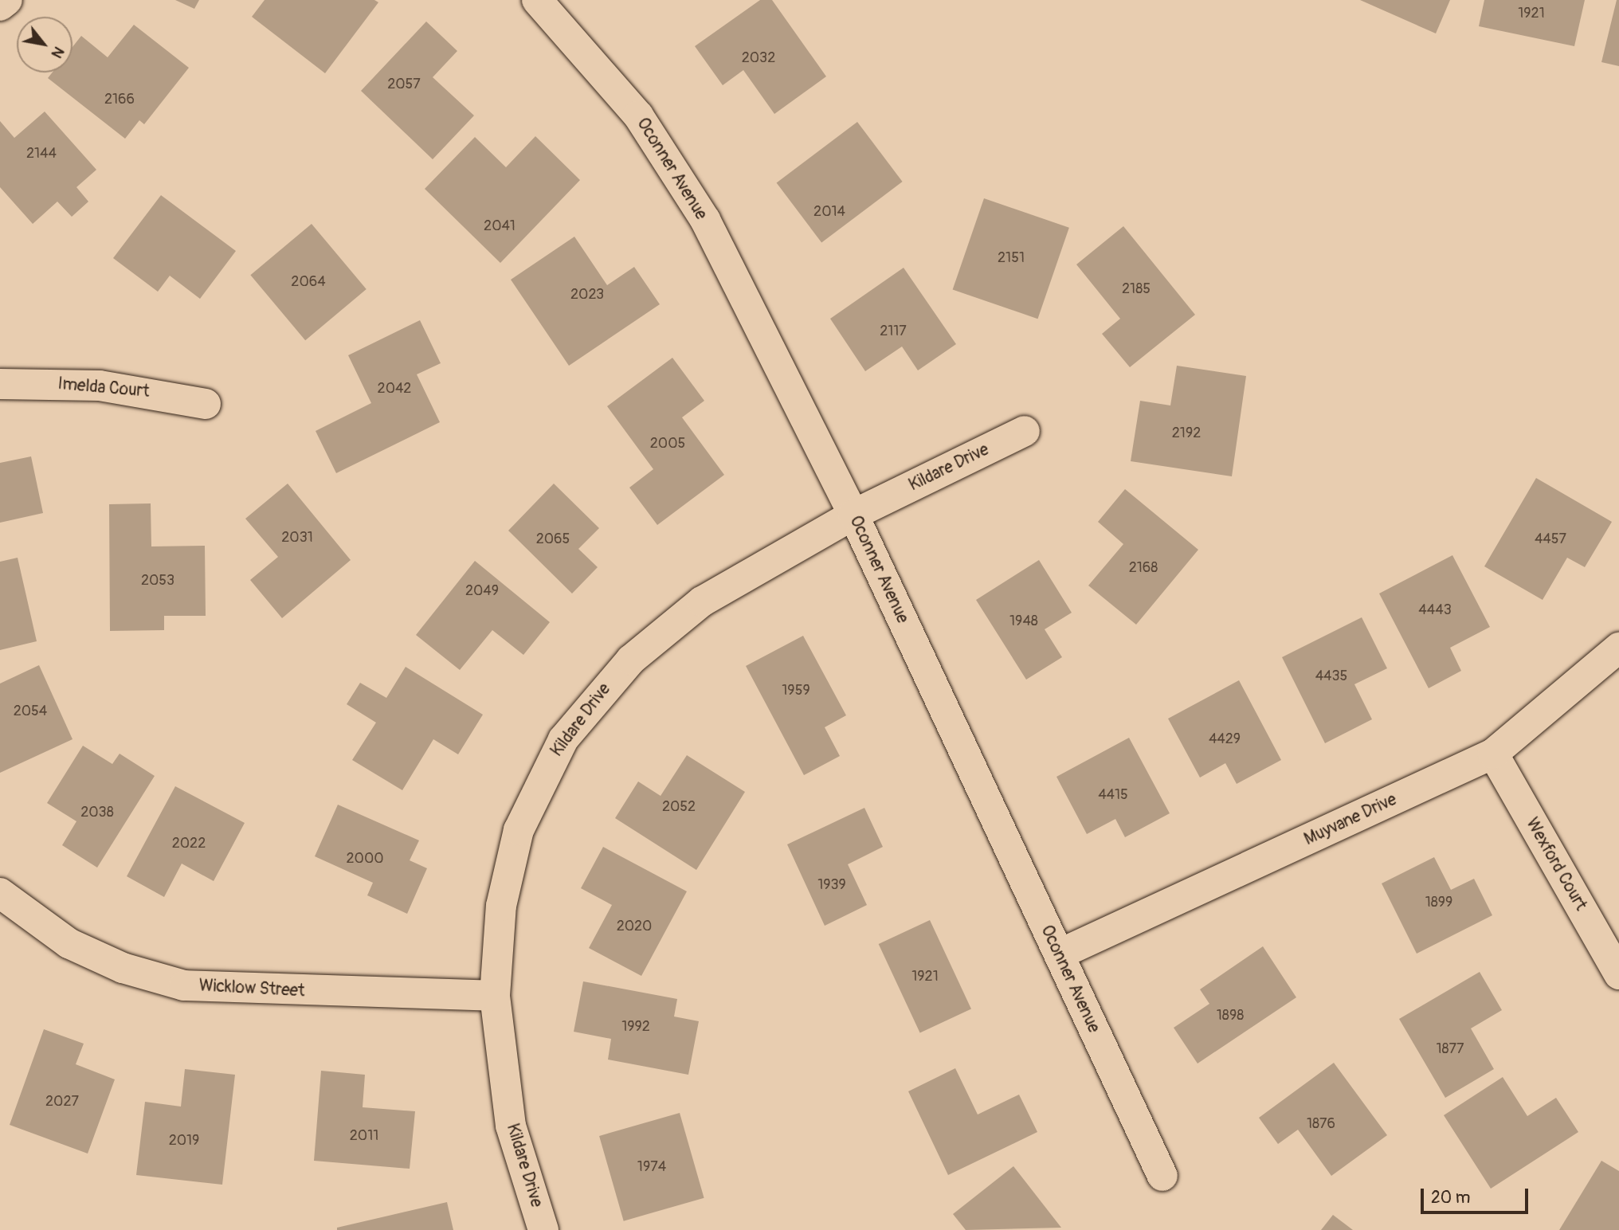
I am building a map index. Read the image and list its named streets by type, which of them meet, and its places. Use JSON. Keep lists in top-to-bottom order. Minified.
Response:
{"streets":{"street":["Oconner Avenue","Imelda Court","Kildare Drive","Muyvane Drive","Wexford Court","Wicklow Street"]},"crossings":[["Oconner Avenue","Kildare Drive"],["Oconner Avenue","Muyvane Drive"],["Kildare Drive","Wicklow Street"],["Muyvane Drive","Wexford Court"]],"house_numbers":["1921","2032","2057","2166","2144","2014","2041","2151","2064","2185","2023","2117","2042","2192","2005","2031","2065","4457","2168","2053","2049","4443","1948","4435","1959","2054","4429","4415","2052","2038","2022","2000","1939","1899","2020","1921","1898","1992","1877","2027","1876","2011","2019","1974"],"scale_bar":"20 m","north":"bottom right"}
